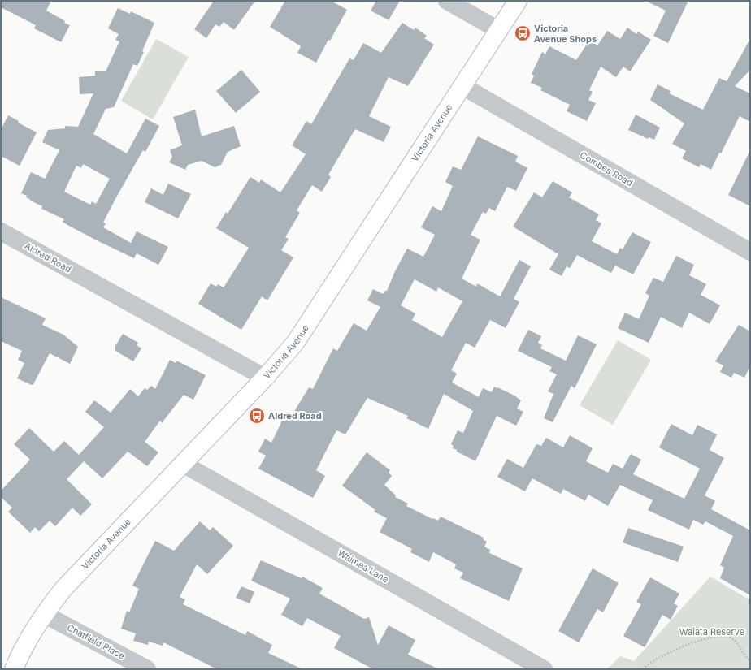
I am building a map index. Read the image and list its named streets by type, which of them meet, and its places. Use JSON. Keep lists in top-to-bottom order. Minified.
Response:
{"streets":{"main road":["Victoria Avenue"],"street":["Combes Road","Aldred Road","Waimea Lane","Chatfield Place"]},"crossings":[["Victoria Avenue","Combes Road"],["Victoria Avenue","Aldred Road"],["Victoria Avenue","Waimea Lane"],["Victoria Avenue","Chatfield Place"]],"parks":["Waiata Reserve"],"places":{"bus stop":["Victoria Avenue Shops","Aldred Road"]}}
